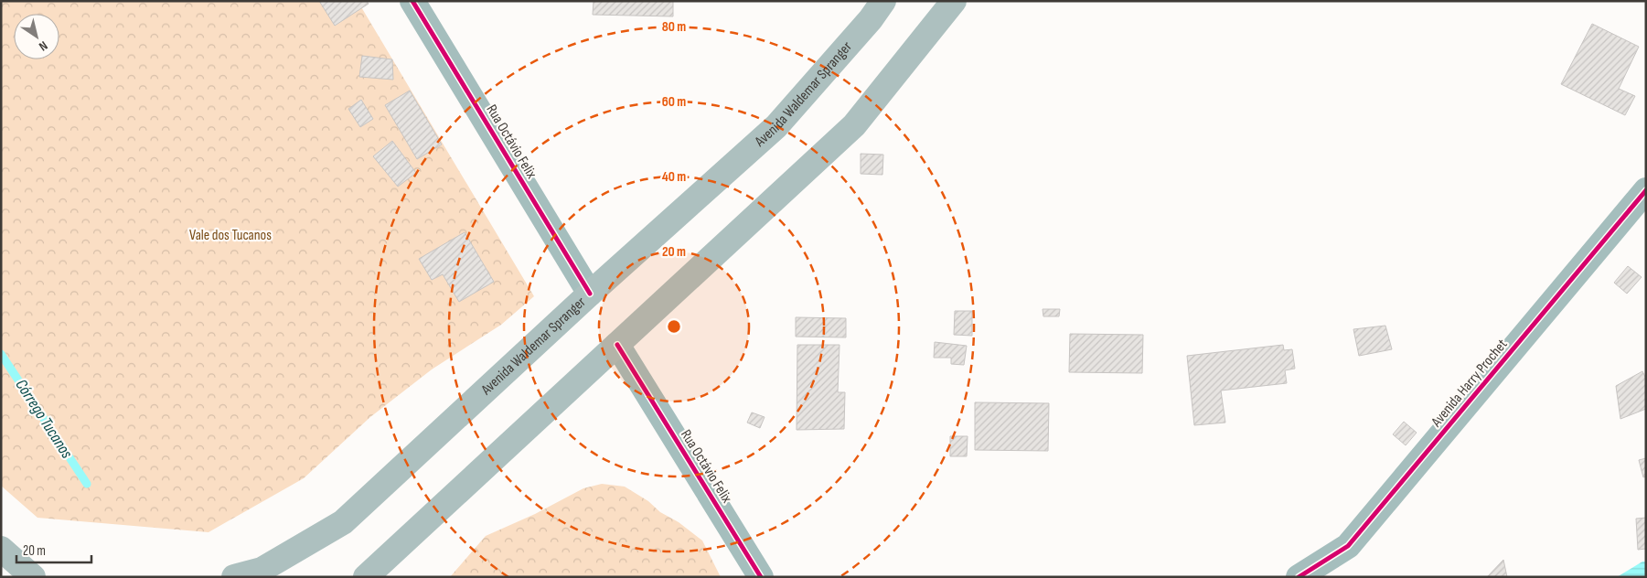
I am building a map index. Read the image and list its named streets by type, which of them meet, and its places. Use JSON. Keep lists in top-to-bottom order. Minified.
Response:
{"streets":{"main road":["Avenida Waldemar Spranger"],"street":["Rua Octávio Felix","Avenida Harry Prochet"]},"crossings":[["Avenida Waldemar Spranger","Rua Octávio Felix"]],"water":["Córrego Tucanos"],"parks":["Vale dos Tucanos"],"scale_bar":"20 m","north":"bottom right","rings":["80 m","60 m","40 m","20 m"]}
